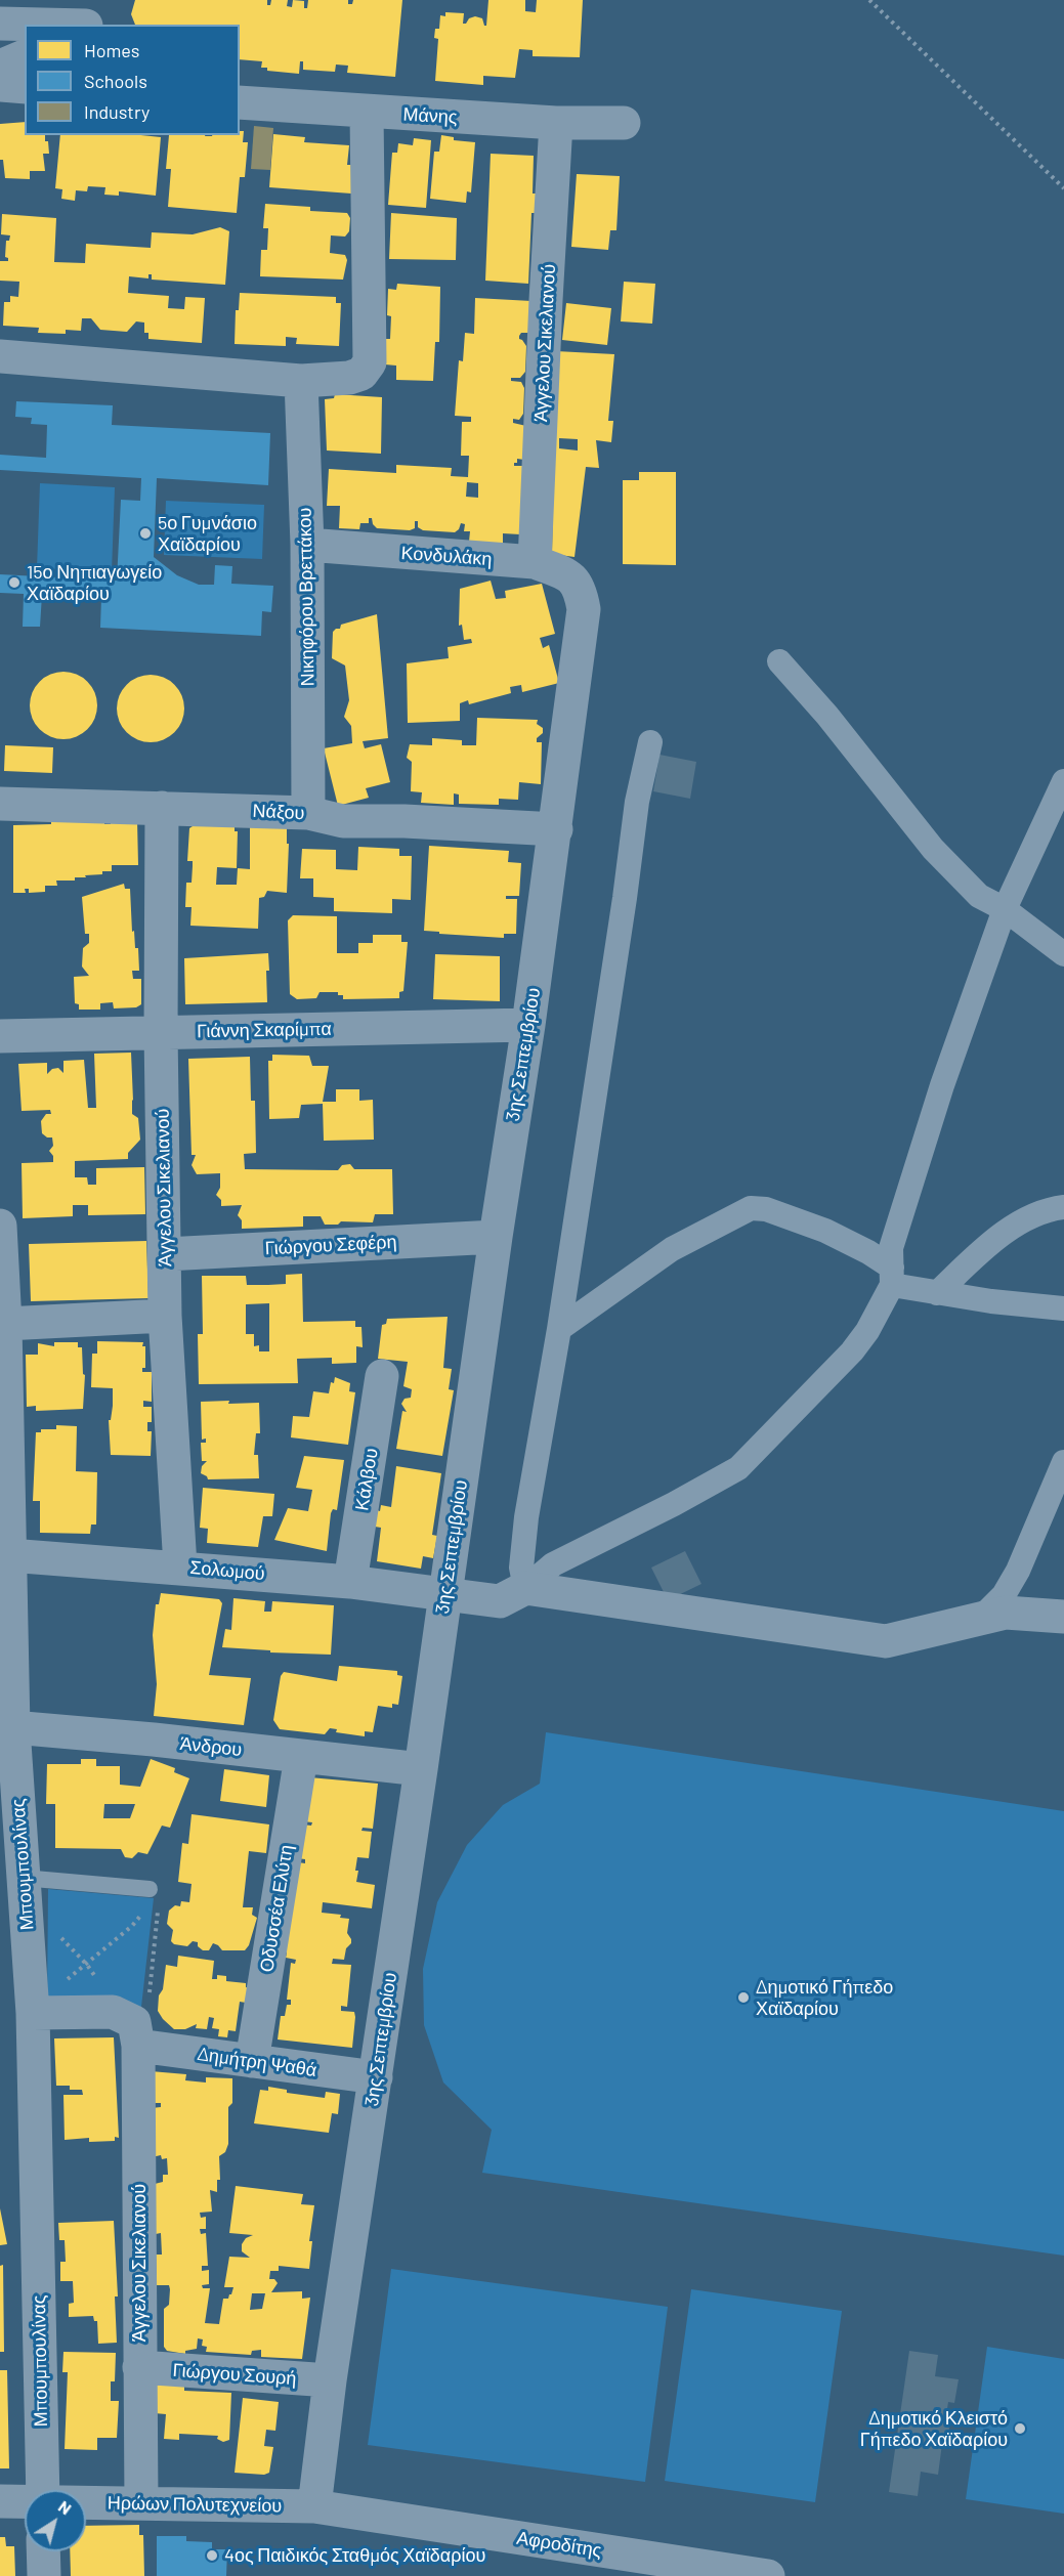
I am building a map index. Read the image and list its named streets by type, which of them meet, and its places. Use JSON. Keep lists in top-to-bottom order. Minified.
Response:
{"streets":{"street":["Μάνης","Άγγελου Σικελιανού","Κονδυλάκη","Νικηφόρου Βρεττάκου","Νάξου","Γιάννη Σκαρίμπα","3ης Σεπτεμβρίου","Γιώργου Σεφέρη","Κάλβου","Σολωμού","Άνδρου","Μπουμπουλίνας","Οδυσσέα Ελύτη","Δημήτρη Ψαθά","Γιώργου Σουρή","Ηρώων Πολυτεχνείου","Αφροδίτης"]},"crossings":[["Μάνης","Άγγελου Σικελιανού"],["Άγγελου Σικελιανού","Κονδυλάκη"],["Άγγελου Σικελιανού","Νάξου"],["Άγγελου Σικελιανού","Γιάννη Σκαρίμπα"],["Άγγελου Σικελιανού","Γιώργου Σεφέρη"],["Άγγελου Σικελιανού","Σολωμού"],["Άγγελου Σικελιανού","Δημήτρη Ψαθά"],["Άγγελου Σικελιανού","Γιώργου Σουρή"],["Άγγελου Σικελιανού","Ηρώων Πολυτεχνείου"],["Κονδυλάκη","Νικηφόρου Βρεττάκου"],["Κονδυλάκη","3ης Σεπτεμβρίου"],["Νικηφόρου Βρεττάκου","Νάξου"],["Νάξου","3ης Σεπτεμβρίου"],["Γιάννη Σκαρίμπα","3ης Σεπτεμβρίου"],["3ης Σεπτεμβρίου","Γιώργου Σεφέρη"],["3ης Σεπτεμβρίου","Σολωμού"],["3ης Σεπτεμβρίου","Άνδρου"],["3ης Σεπτεμβρίου","Δημήτρη Ψαθά"],["3ης Σεπτεμβρίου","Γιώργου Σουρή"],["3ης Σεπτεμβρίου","Ηρώων Πολυτεχνείου"],["3ης Σεπτεμβρίου","Αφροδίτης"],["Κάλβου","Σολωμού"],["Σολωμού","Μπουμπουλίνας"],["Άνδρου","Μπουμπουλίνας"],["Άνδρου","Οδυσσέα Ελύτη"],["Μπουμπουλίνας","Δημήτρη Ψαθά"],["Οδυσσέα Ελύτη","Δημήτρη Ψαθά"],["Ηρώων Πολυτεχνείου","Αφροδίτης"]],"places":["5ο Γυμνάσιο Χαϊδαρίου","15ο Νηπιαγωγείο Χαϊδαρίου","Δημοτικό Γήπεδο Χαϊδαρίου","Δημοτικό Κλειστό Γήπεδο Χαϊδαρίου","4ος Παιδικός Σταθμός Χαϊδαρίου"],"legend":["Homes","Schools","Industry"],"north":"top right"}
